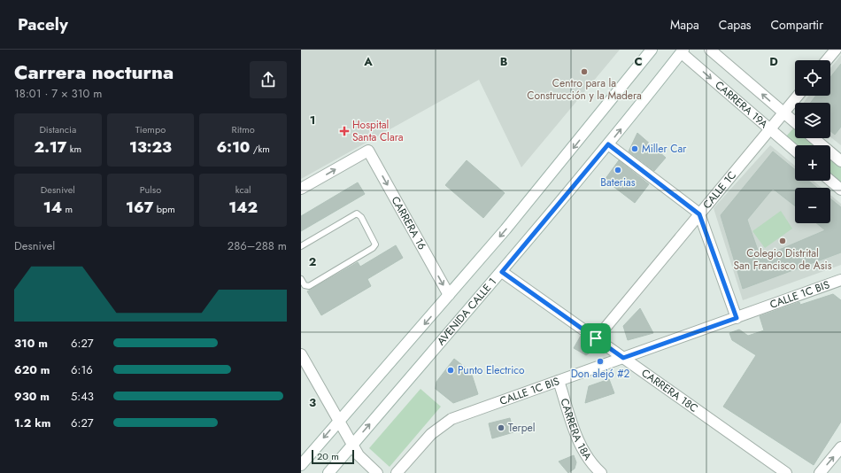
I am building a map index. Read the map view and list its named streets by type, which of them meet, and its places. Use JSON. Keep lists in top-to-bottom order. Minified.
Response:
{"streets":{"street":["CARRERA 19A","CALLE 1C","CARRERA 16","CALLE 1C BIS","AVENIDA CALLE 1","CARRERA 18C","CARRERA 18A"]},"crossings":[["CARRERA 19A","CALLE 1C"],["CARRERA 19A","AVENIDA CALLE 1"],["CALLE 1C","CARRERA 18C"],["CALLE 1C BIS","CARRERA 18C"],["CALLE 1C BIS","CARRERA 18A"],["AVENIDA CALLE 1","CARRERA 18C"]],"places":{"other":["Centro para la Construcción y la Madera","Miller Car","Baterias","Colegio Distrital San Francisco de Asis","Don alejó #2","Punto Electrico","Terpel"],"health":["Hospital Santa Clara"]},"scale_bar":"20 m","page":{"header":"Pacely","nav":["Mapa","Capas","Compartir"],"heading":["Carrera nocturna","18:01 · 7 × 310 m"],"map_buttons":["+","−"],"stats":[["Distancia","2.17 km"],["Tiempo","13:23"],["Ritmo","6:10 /km"],["Desnivel","14 m"],["Pulso","167 bpm"],["kcal","142"]],"chart":["Desnivel","286–288 m"],"list":[{"name":"310 m","note":"6:27"},{"name":"620 m","note":"6:16"},{"name":"930 m","note":"5:43"},{"name":"1.2 km","note":"6:27"}],"scale":"20 m"},"grid":{"columns":["A","B","C","D"],"rows":["1","2","3"]}}
